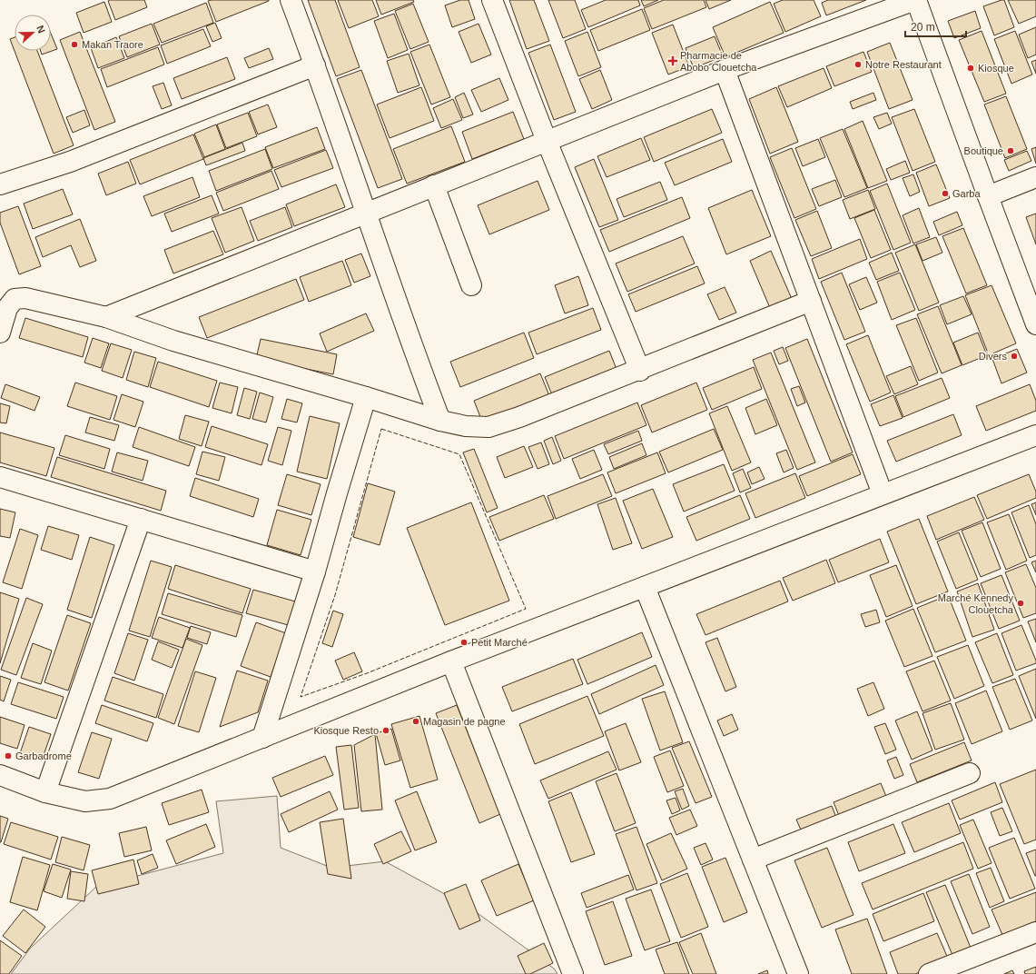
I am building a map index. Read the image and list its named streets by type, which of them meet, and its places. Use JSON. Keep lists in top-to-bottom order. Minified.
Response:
{"places":{"other":["Makan Traore","Notre Restaurant","Kiosque","Boutique","Garba","Divers","Marché Kennedy Clouetcha","Petit Marché","Magasin de pagne","Kiosque Resto","Garbadrome"],"health":["Pharmacie de Abobo Clouetcha"]},"scale_bar":"20 m","north":"right"}
